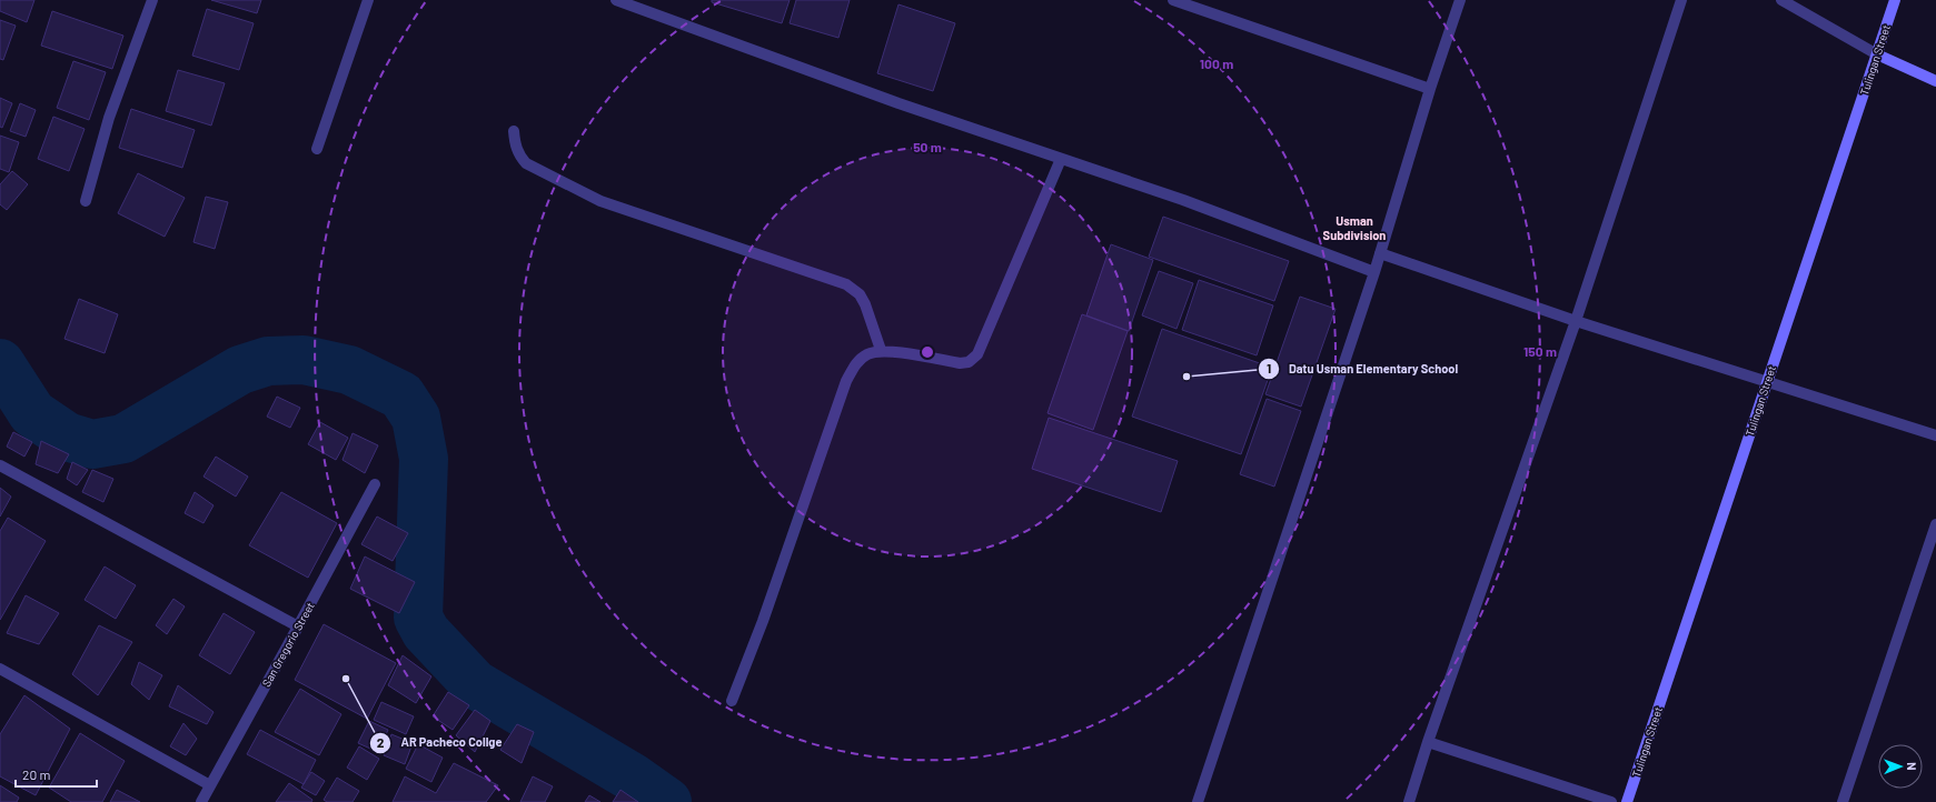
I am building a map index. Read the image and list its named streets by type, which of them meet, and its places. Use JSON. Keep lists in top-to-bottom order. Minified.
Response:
{"streets":{"street":["Tulingan Street","San Gregorio Street"]},"districts":["Usman Subdivision"],"places":["Datu Usman Elementary School","AR Pacheco Collge"],"scale_bar":"20 m","north":"right","rings":["100 m","50 m","150 m"]}
